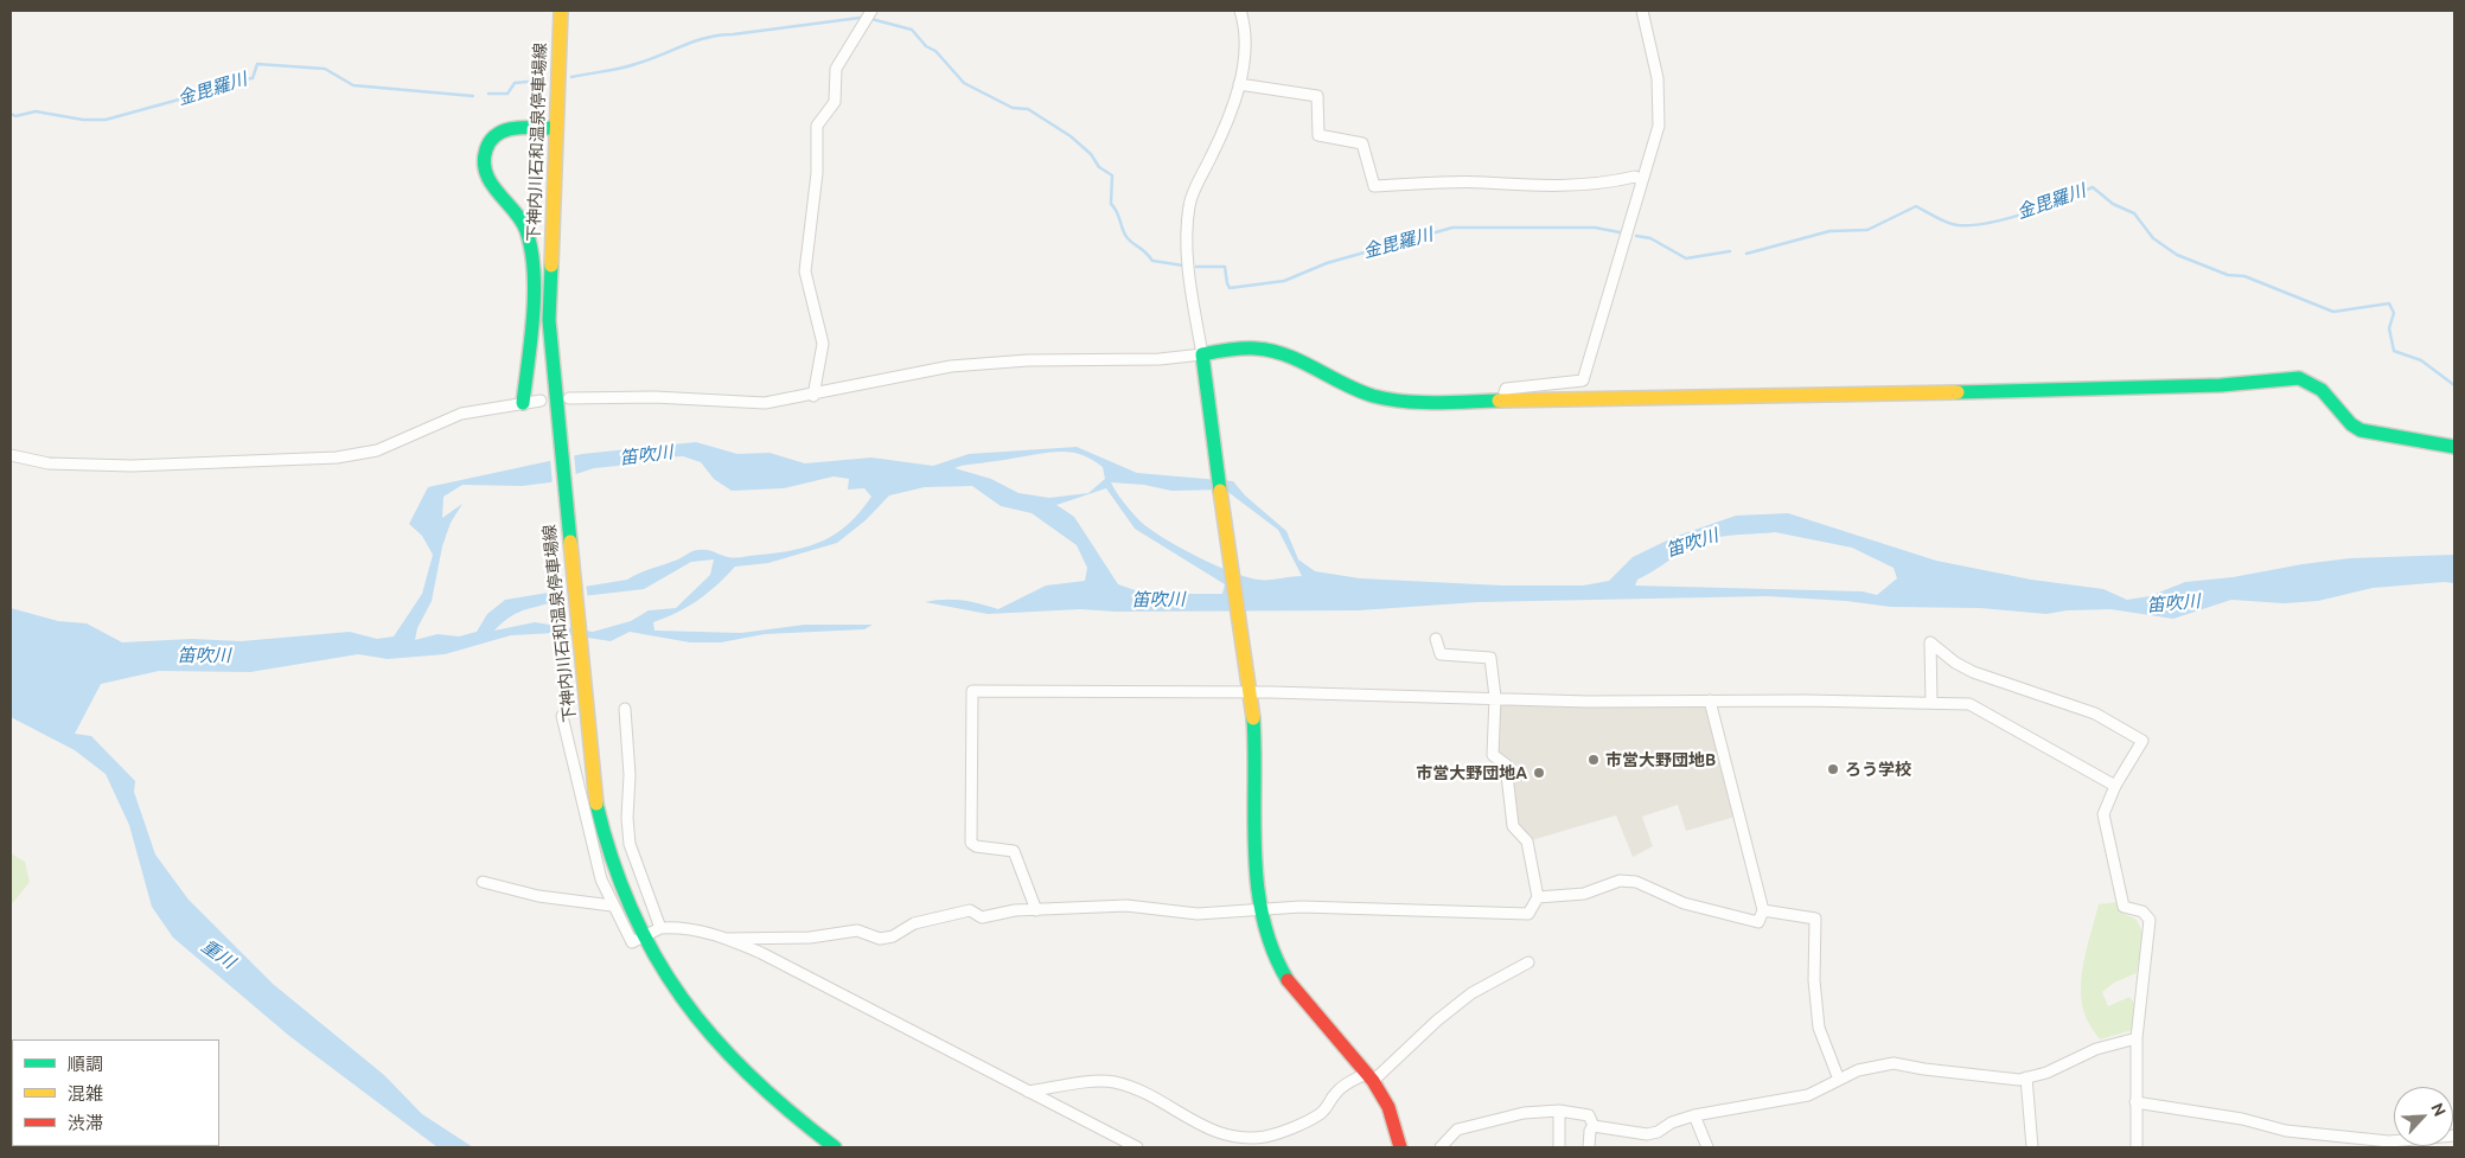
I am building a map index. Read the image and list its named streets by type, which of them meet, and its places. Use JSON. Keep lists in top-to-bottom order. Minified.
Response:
{"streets":{"street":["下神内川石和温泉停車場線"]},"water":["金毘羅川","笛吹川","重川"],"places":["市営大野団地B","ろう学校","市営大野団地A"],"legend":["順調","混雑","渋滞"],"north":"top right"}
